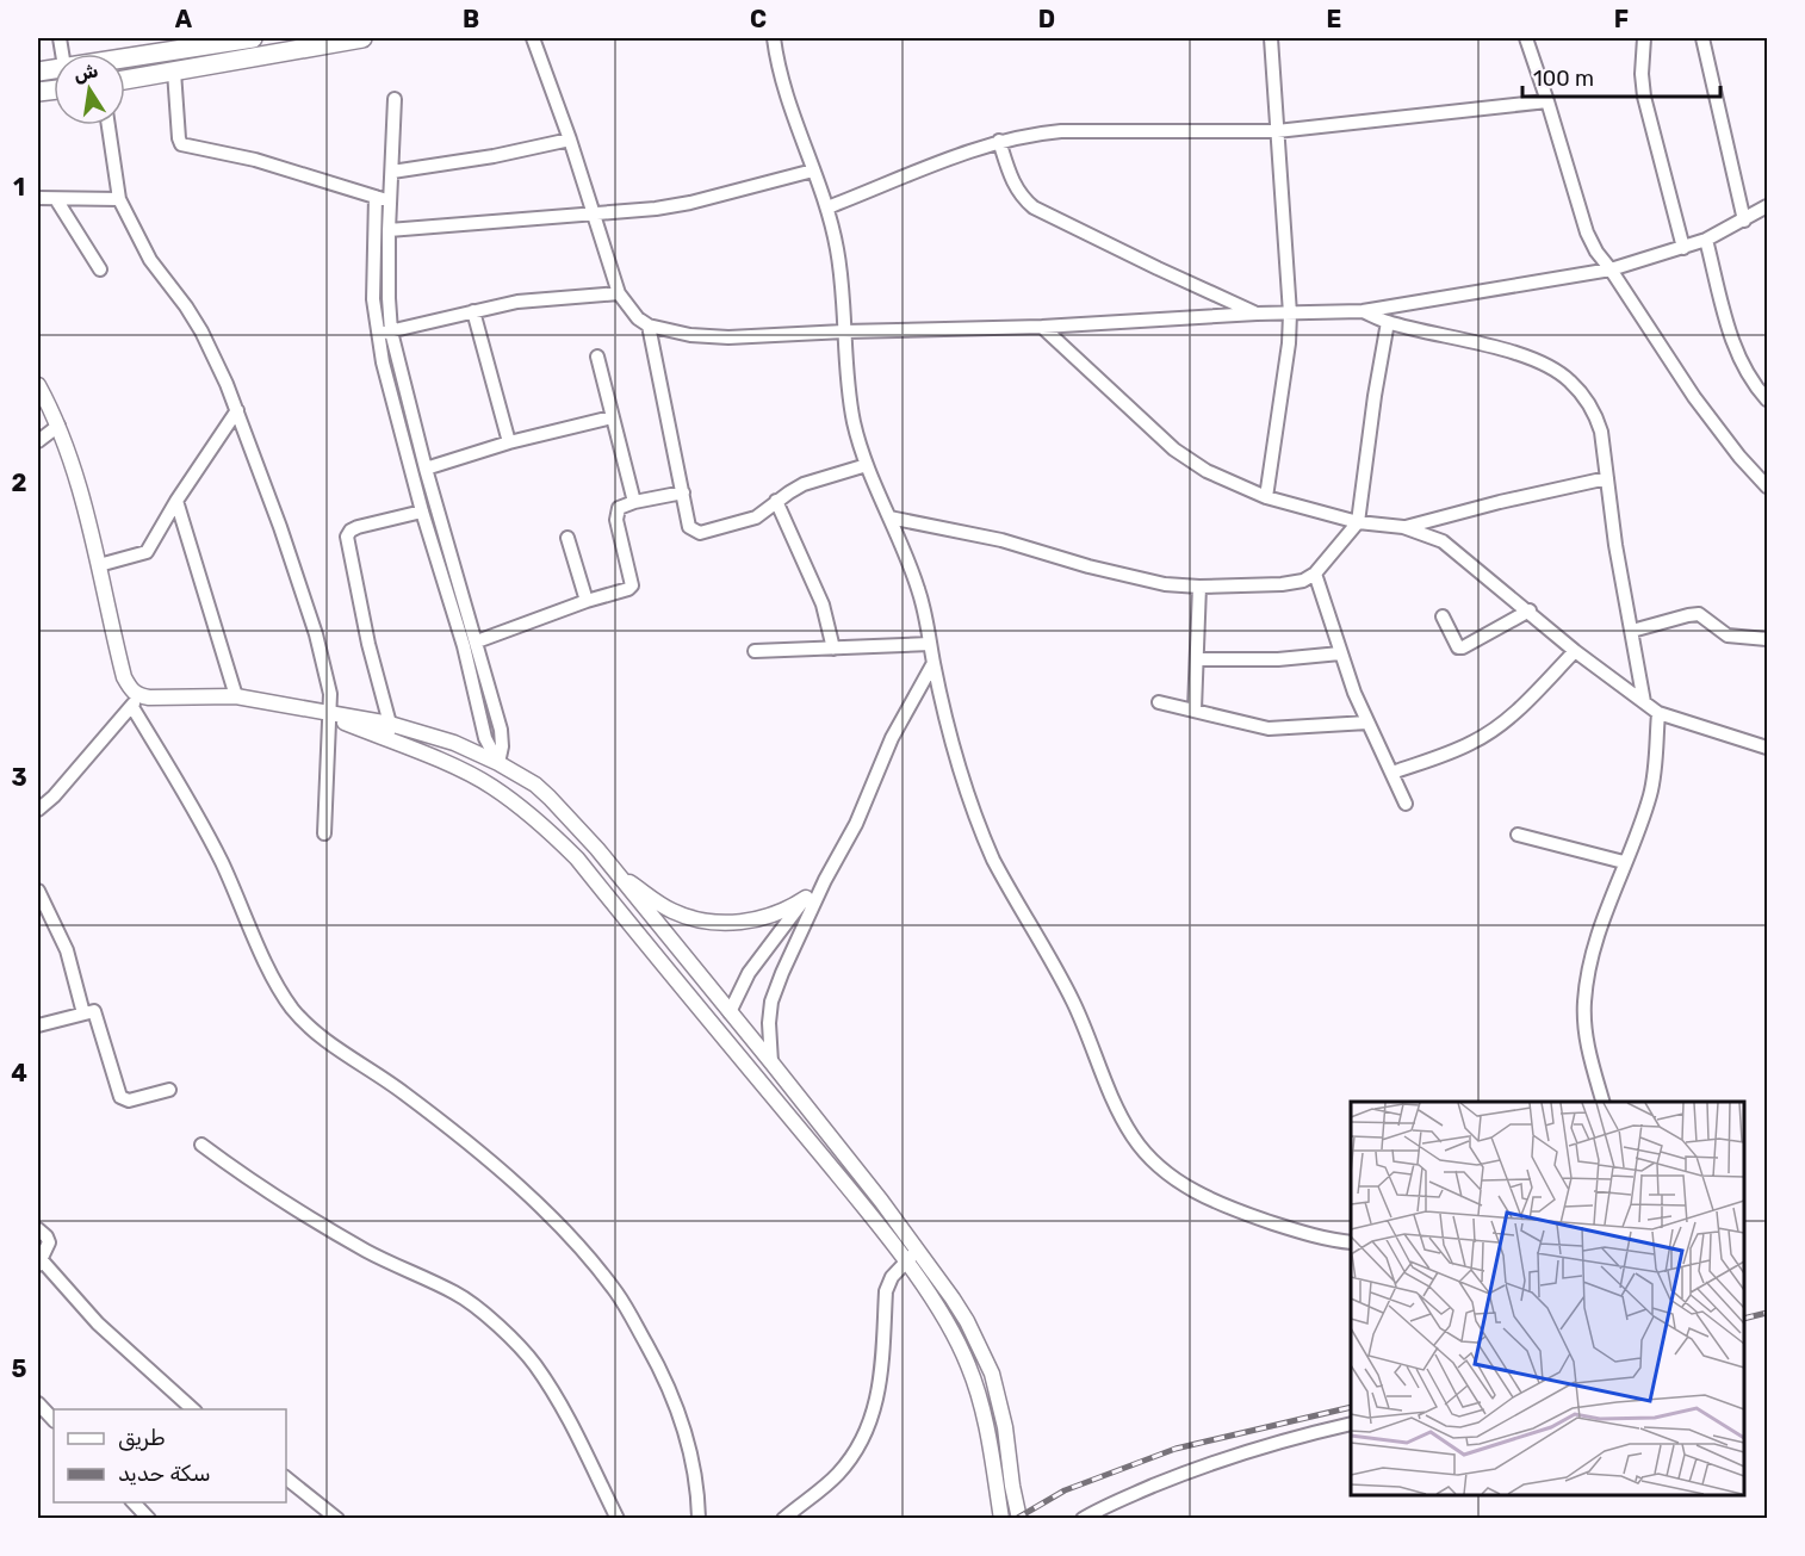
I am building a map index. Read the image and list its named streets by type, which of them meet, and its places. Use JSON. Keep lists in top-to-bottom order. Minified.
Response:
{"legend":["طريق","سكة حديد"],"scale_bar":"100 m","north":"top","grid":{"columns":["A","B","C","D","E","F"],"rows":["1","2","3","4","5"]}}
